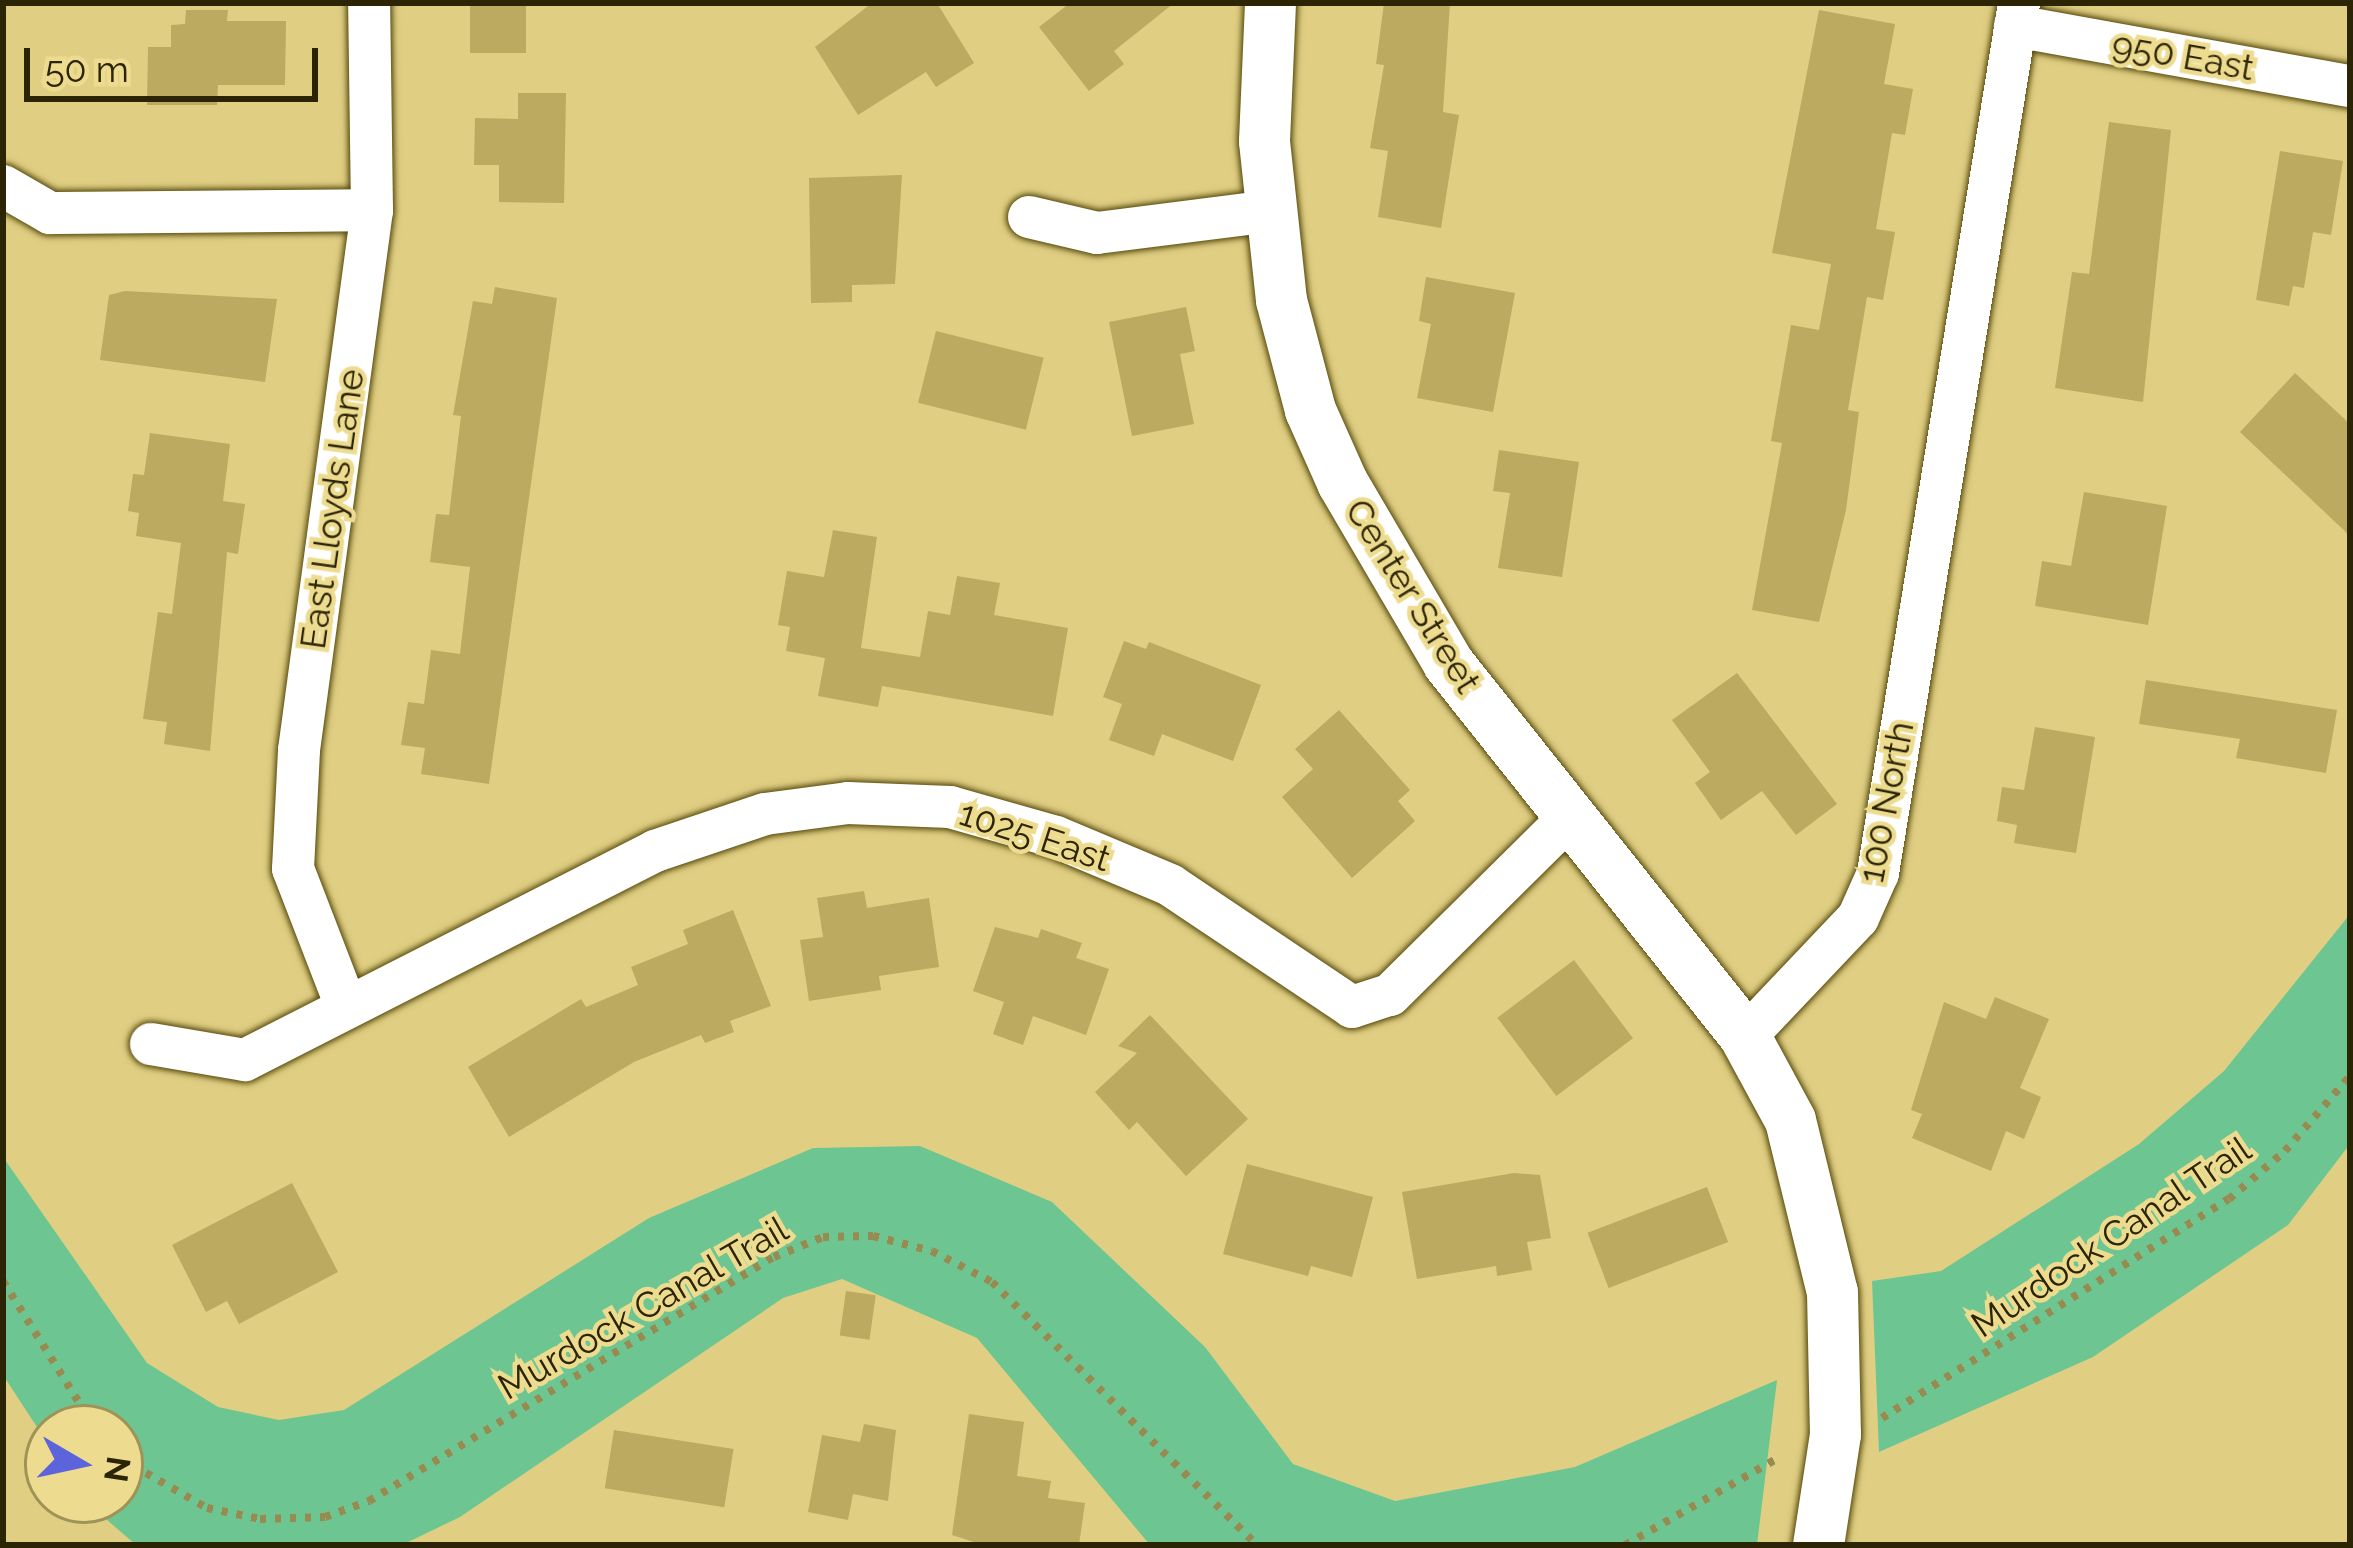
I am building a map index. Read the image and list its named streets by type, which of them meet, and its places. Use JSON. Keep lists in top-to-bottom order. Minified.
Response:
{"streets":{"street":["950 East","East Lloyds Lane","Center Street","100 North","1025 East"],"path":["Murdock Canal Trail"]},"crossings":[["950 East","100 North"],["East Lloyds Lane","1025 East"],["Center Street","100 North"],["Center Street","1025 East"]],"scale_bar":"50 m","north":"right"}
